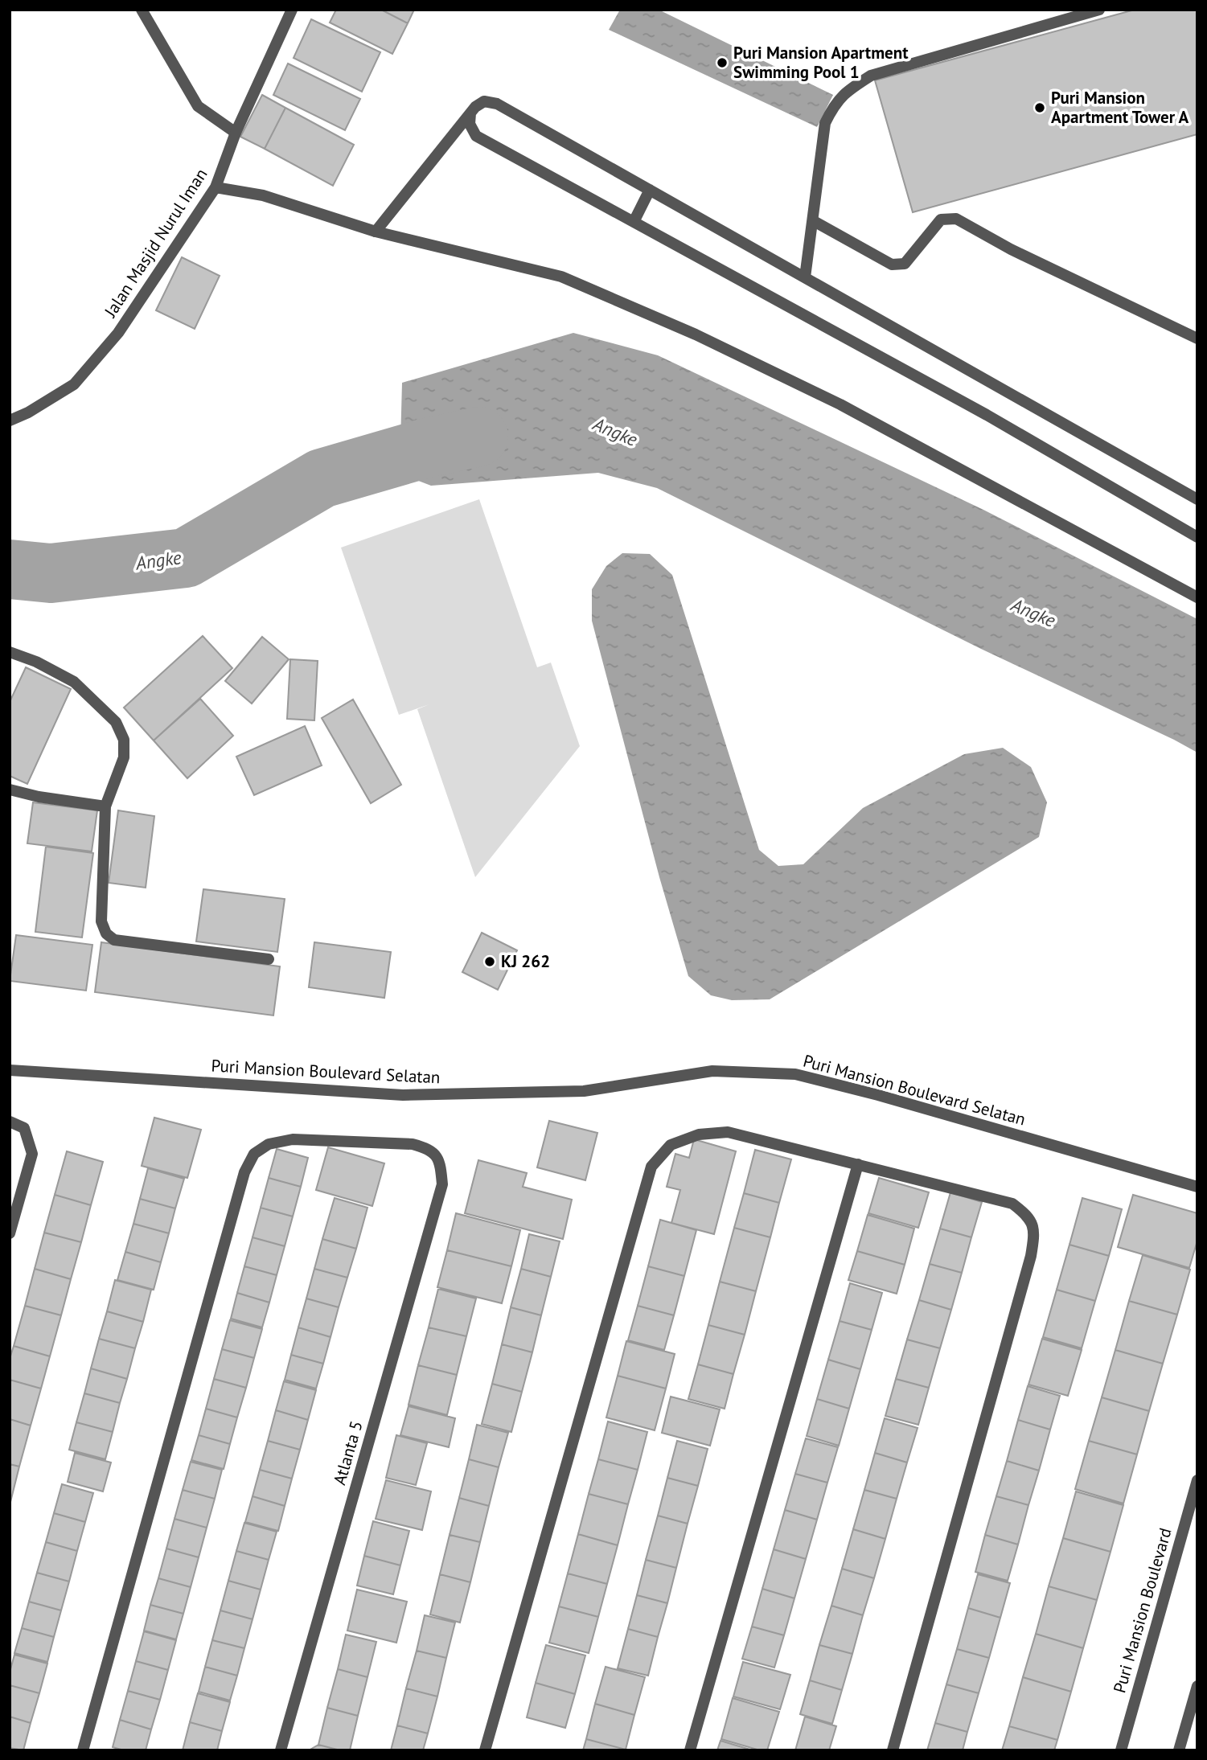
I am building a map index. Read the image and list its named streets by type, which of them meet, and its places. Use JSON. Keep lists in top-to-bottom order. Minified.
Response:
{"streets":{"street":["Jalan Masjid Nurul Iman","Puri Mansion Boulevard Selatan","Atlanta 5","Puri Mansion Boulevard"]},"water":["Angke"],"places":["Puri Mansion Apartment Swimming Pool 1","Puri Mansion Apartment Tower A","KJ 262"]}
